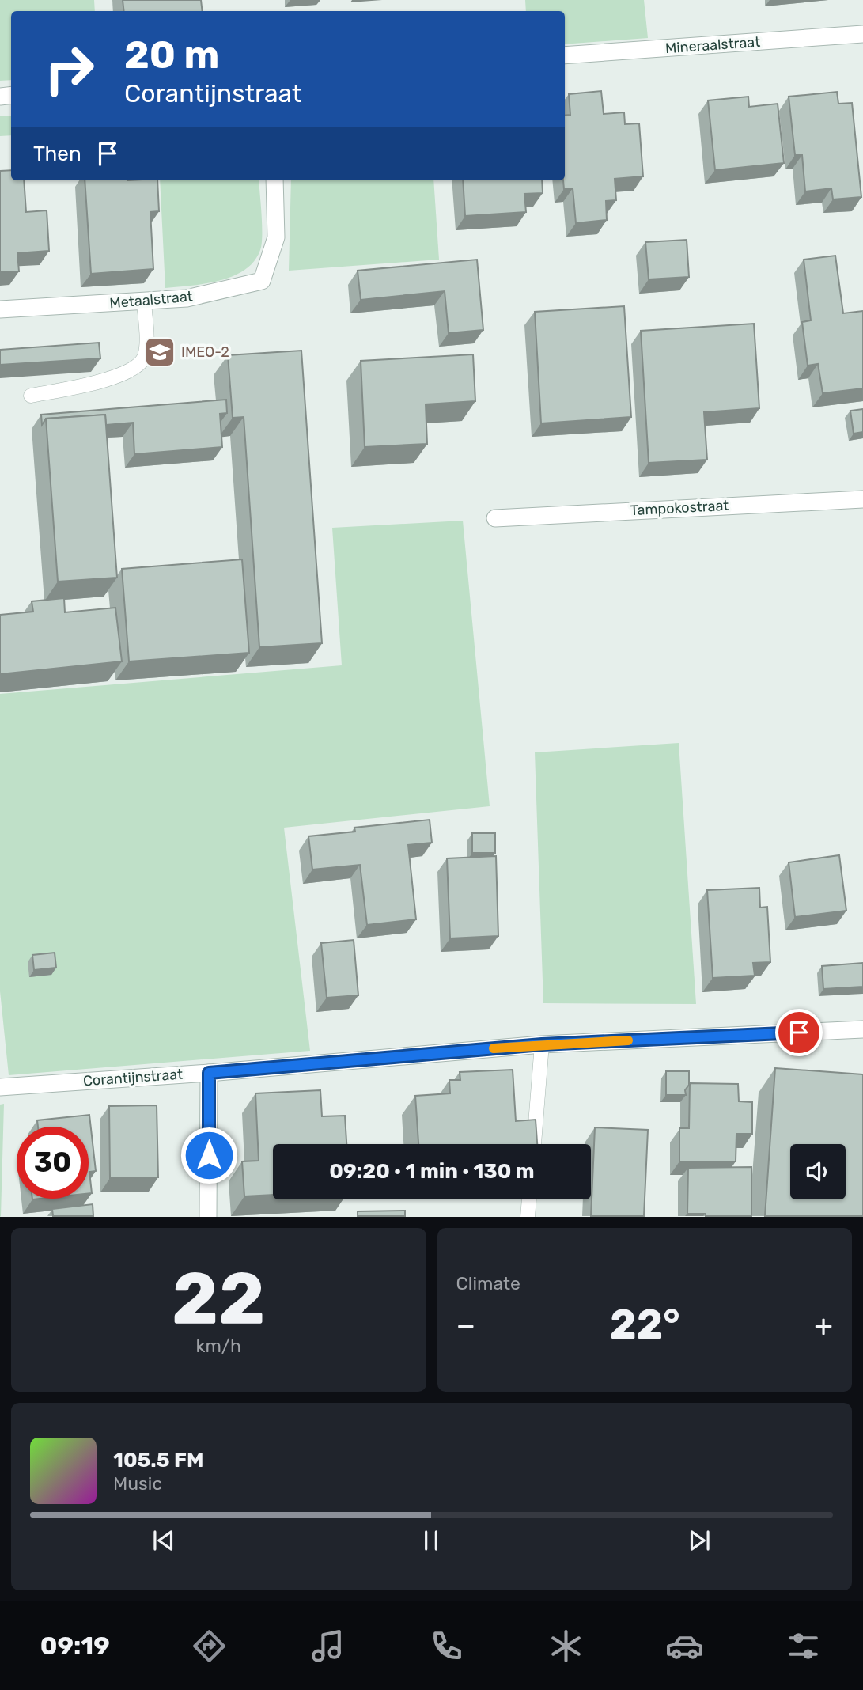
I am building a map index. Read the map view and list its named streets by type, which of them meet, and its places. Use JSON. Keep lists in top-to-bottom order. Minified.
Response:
{"streets":{"street":["Mineraalstraat","Metaalstraat","Tampokostraat","Corantijnstraat"]},"places":{"school or university":["IMEO-2"]},"page":{"turn":["20 m","Corantijnstraat"],"then":"Then","limit":"30","trip":"09:20 · 1 min · 130 m","tile":[["22","km/h"],"Climate"],"heat":["−","22°","+"],"song":["105.5 FM","Music"],"tabs":"09:19"}}
